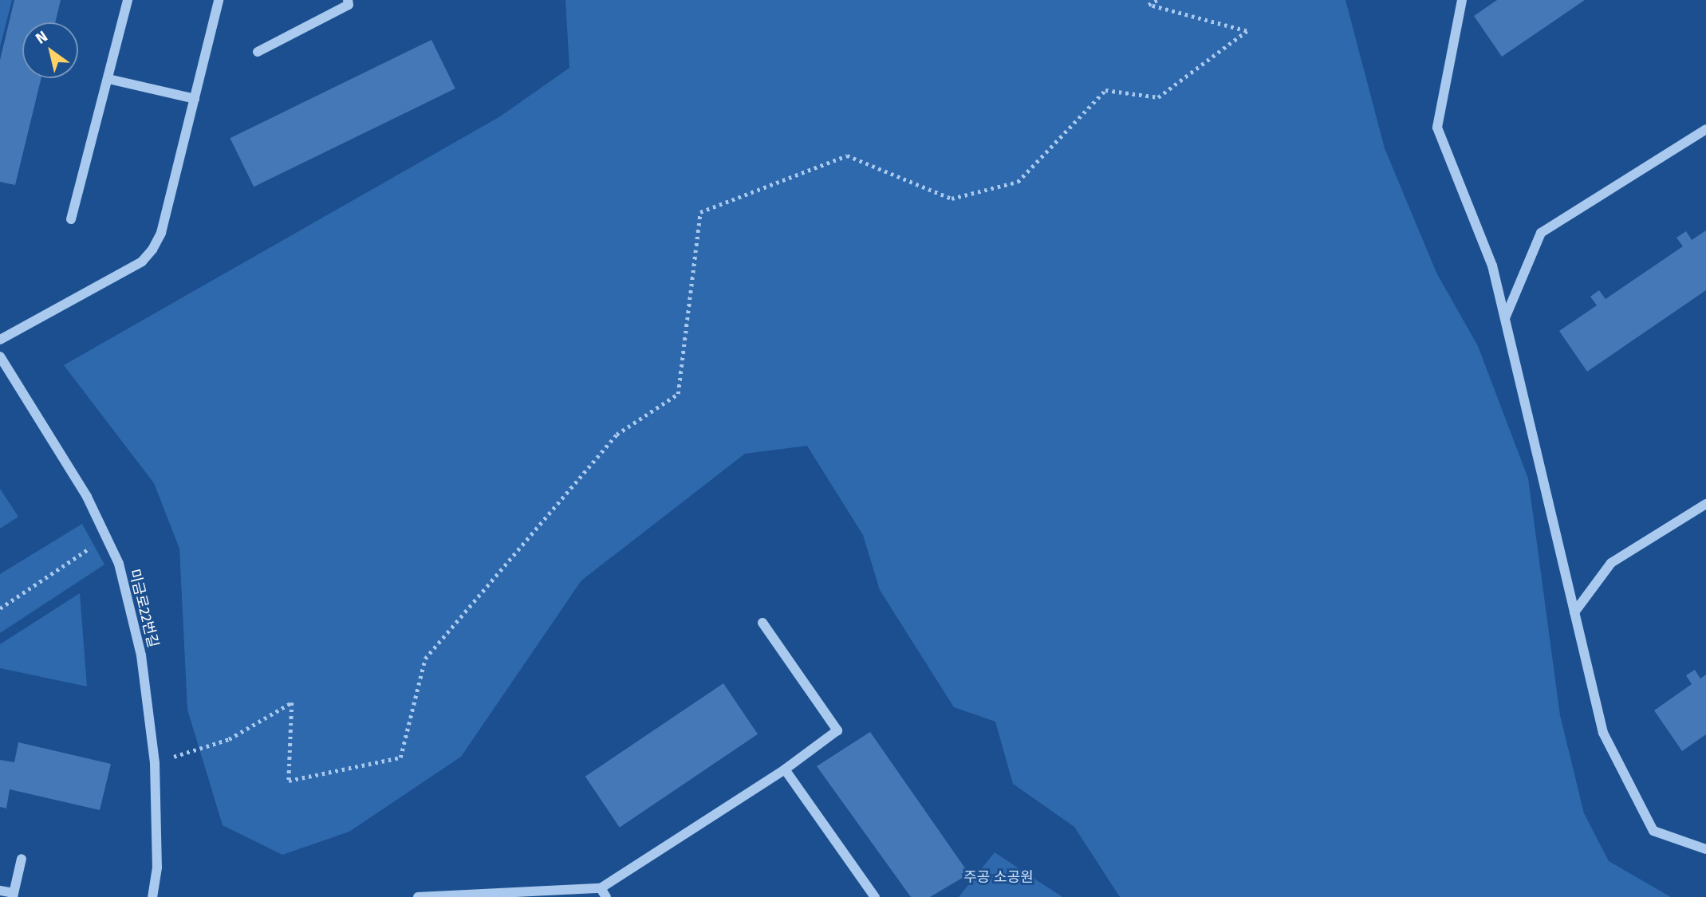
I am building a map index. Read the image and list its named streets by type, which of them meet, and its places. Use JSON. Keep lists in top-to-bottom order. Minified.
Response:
{"streets":{"street":["미금로22번길"]},"parks":["주공 소공원"],"north":"top left"}
